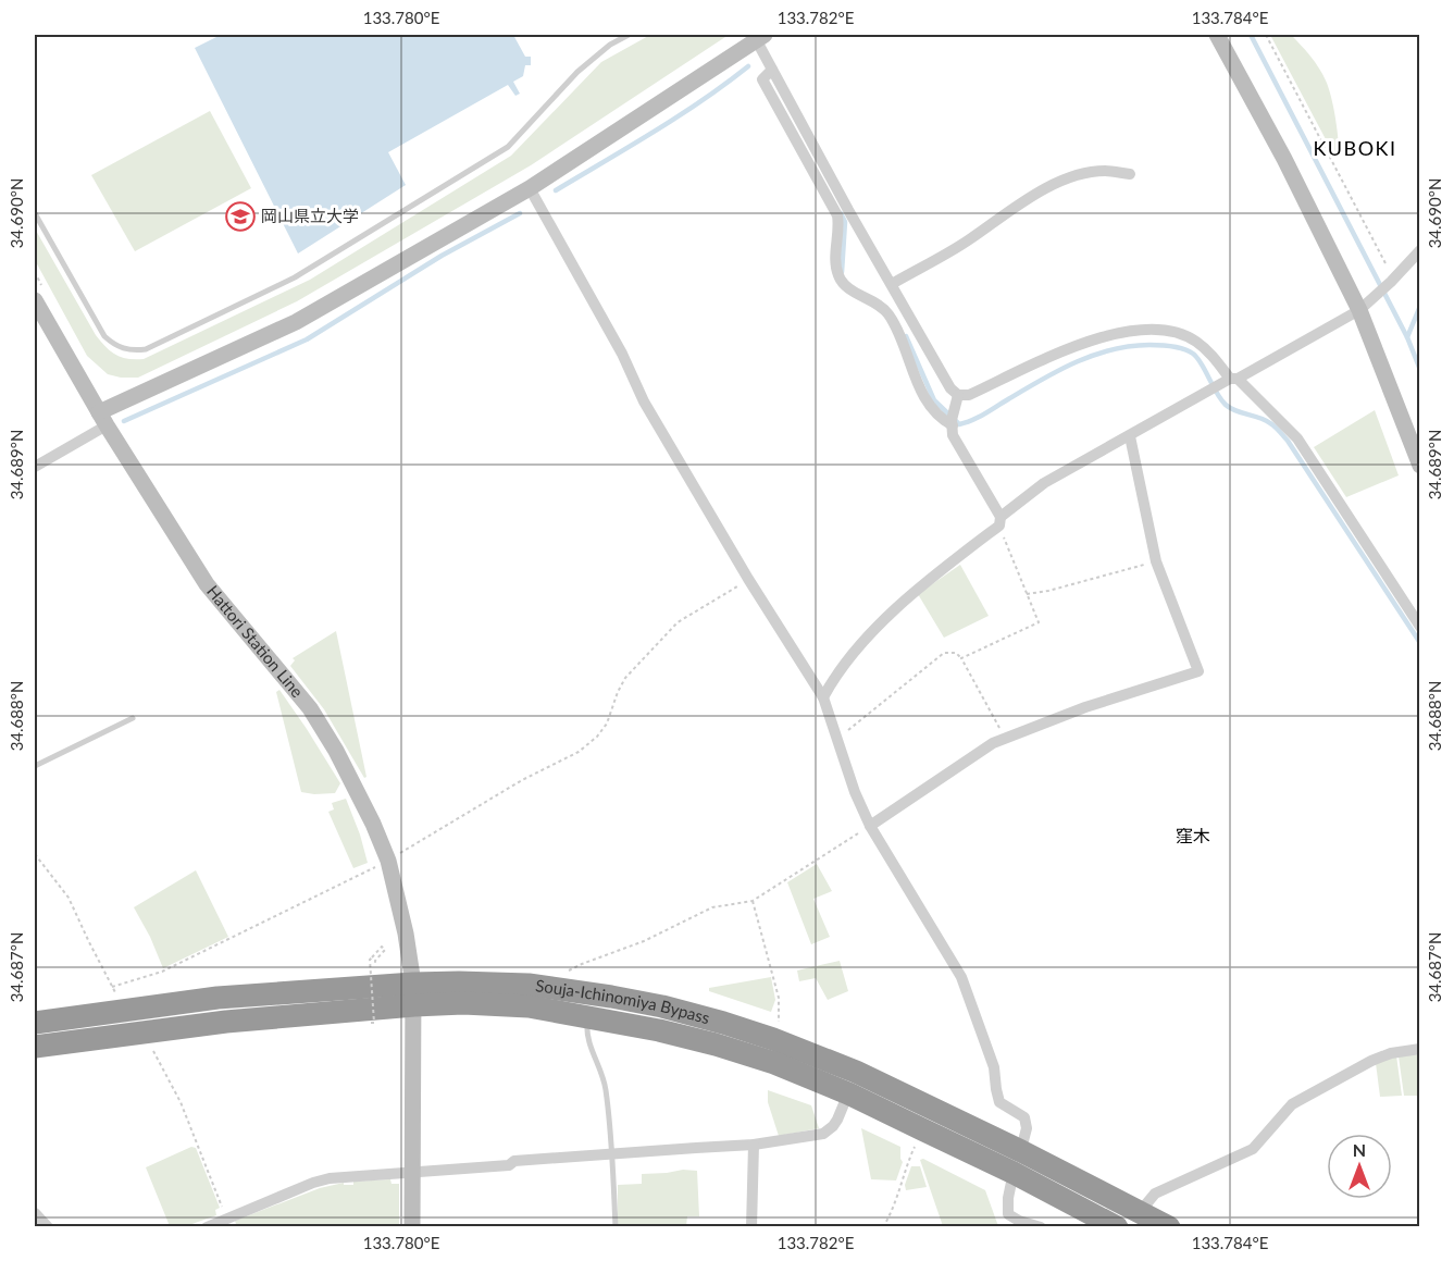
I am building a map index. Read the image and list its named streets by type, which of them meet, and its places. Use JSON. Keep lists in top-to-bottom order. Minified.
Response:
{"streets":{"highway":["Souja-Ichinomiya Bypass"],"street":["Hattori Station Line"]},"crossings":[["Hattori Station Line","Souja-Ichinomiya Bypass"]],"districts":["KUBOKI","窪木"],"places":{"school or university":["岡山県立大学"]},"north":"top","coordinates":["133.780°E","133.782°E","133.784°E","34.690°N","34.689°N","34.688°N","34.687°N"]}
